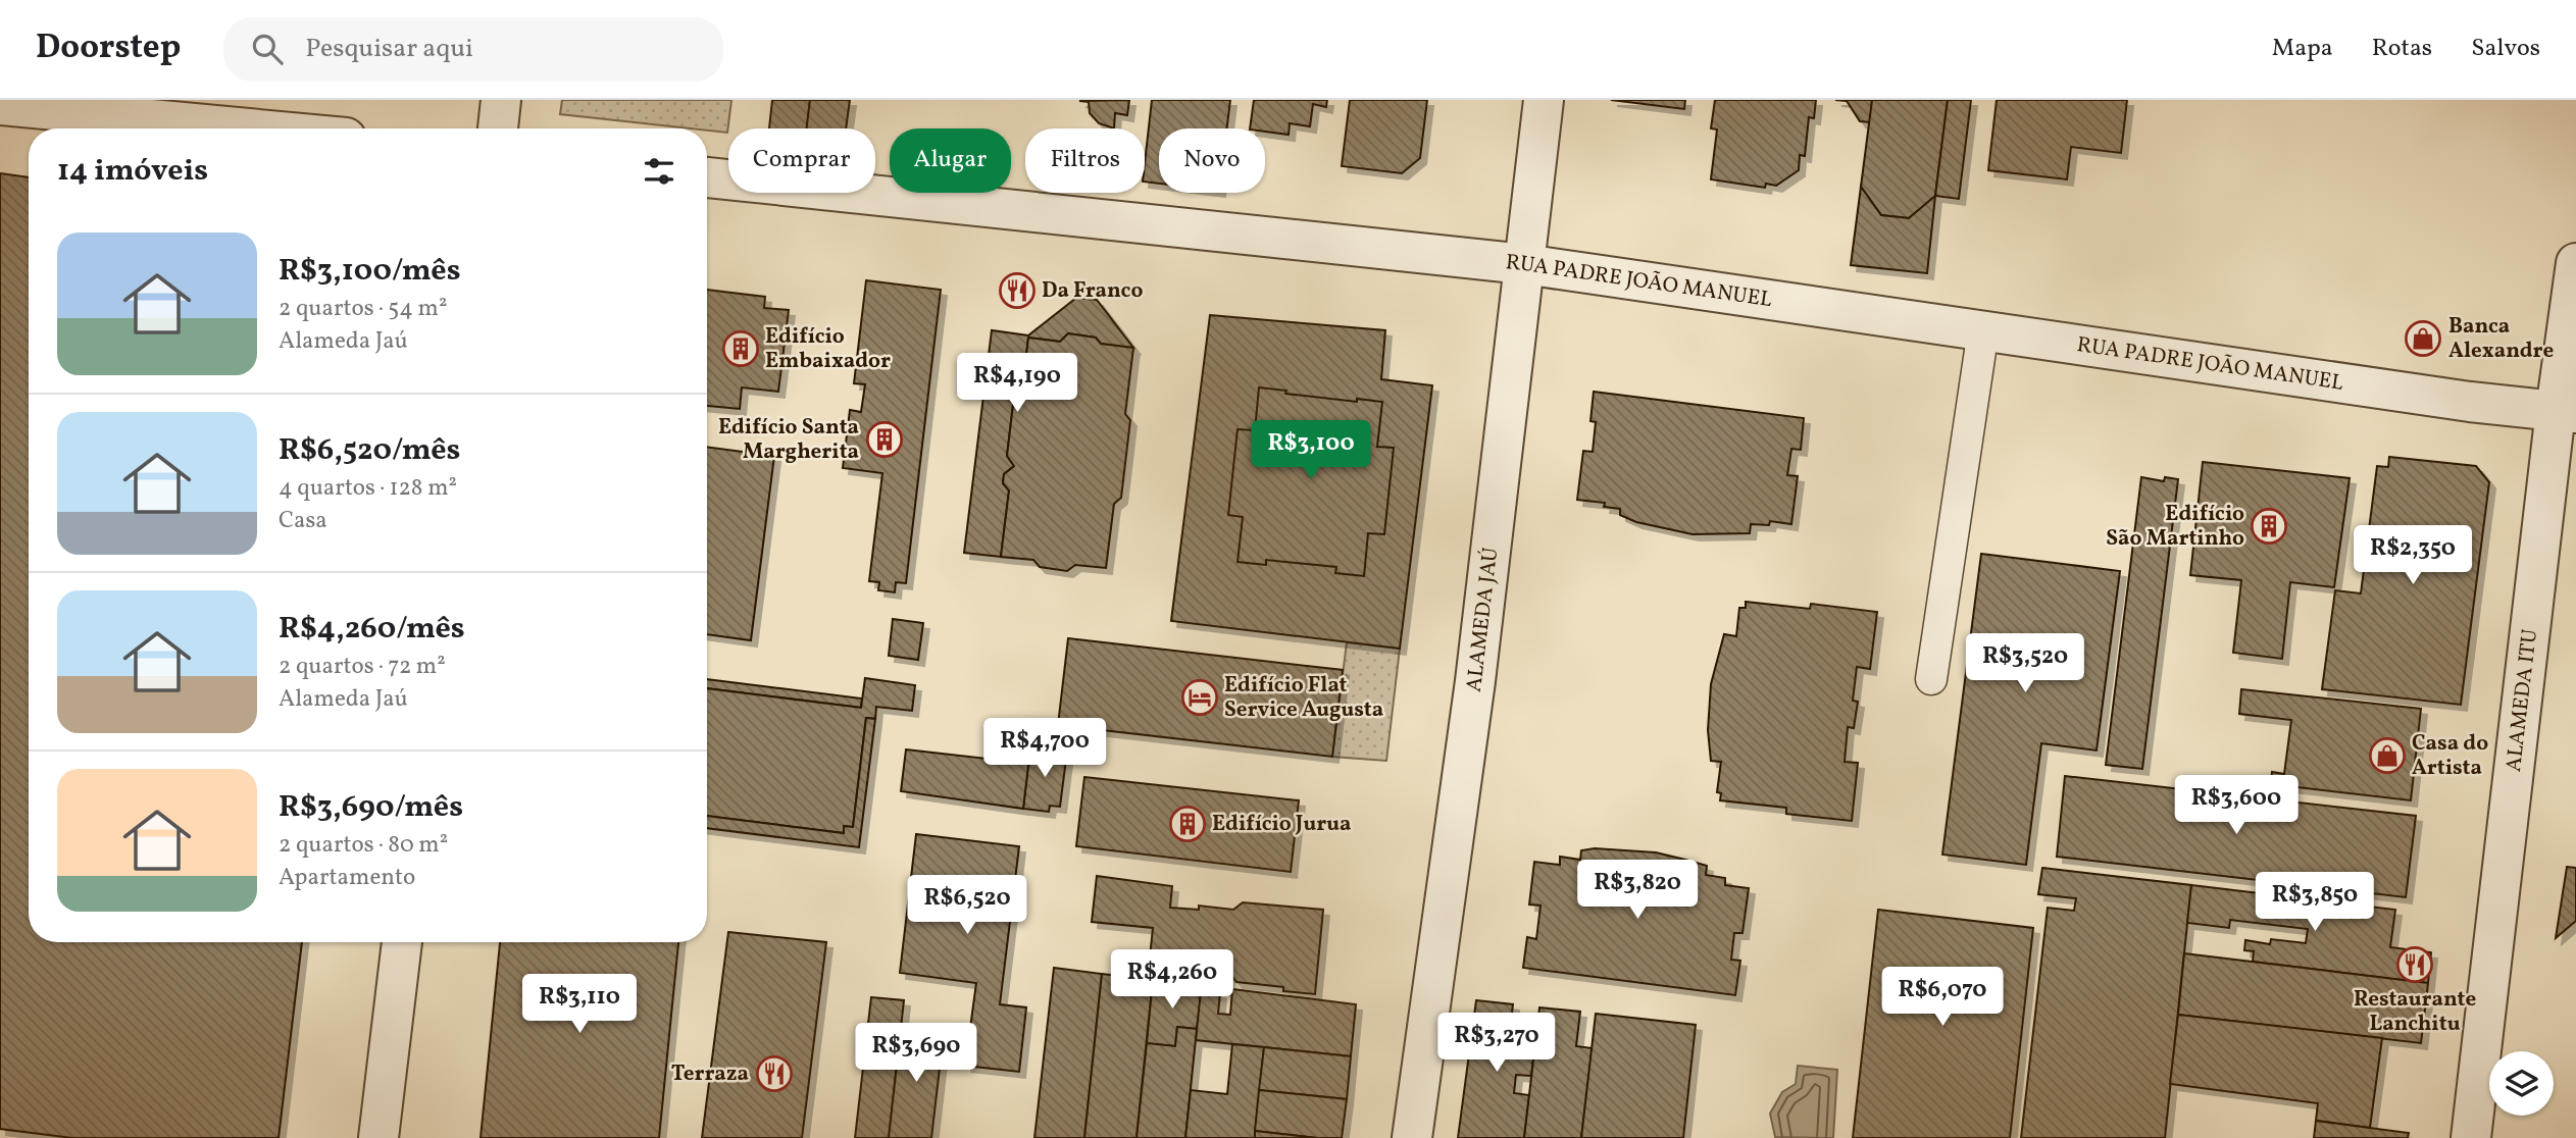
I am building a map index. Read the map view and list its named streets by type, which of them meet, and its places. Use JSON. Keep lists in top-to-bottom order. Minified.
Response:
{"streets":{"street":["RUA PADRE JOÃO MANUEL","ALAMEDA JAÚ","ALAMEDA ITU"]},"crossings":[["RUA PADRE JOÃO MANUEL","ALAMEDA JAÚ"],["RUA PADRE JOÃO MANUEL","ALAMEDA ITU"]],"places":{"restaurant":["Da Franco","Restaurante Lanchitu","Terraza"],"shop":["Banca Alexandre","Casa do Artista"],"building":["Edifício Embaixador","Edifício Santa Margherita","Edifício São Martinho","Edifício Jurua"],"hotel":["Edifício Flat Service Augusta"]},"page":{"header":"Doorstep","search":"Pesquisar aqui","nav":["Mapa","Rotas","Salvos"],"chip":["Comprar","Alugar","Filtros","Novo"],"heading":"14 imóveis","list":[{"name":"R$3,100/mês","note":"2 quartos · 54 m² · Alameda Jaú"},{"name":"R$6,520/mês","note":"4 quartos · 128 m² · Casa"},{"name":"R$4,260/mês","note":"2 quartos · 72 m² · Alameda Jaú"},{"name":"R$3,690/mês","note":"2 quartos · 80 m² · Apartamento"}],"price":["R$4,190","R$3,100","R$2,350","R$3,520","R$4,700","R$3,600","R$3,820","R$3,850","R$6,520","R$4,260","R$6,070","R$3,110","R$3,270","R$3,690"]}}
